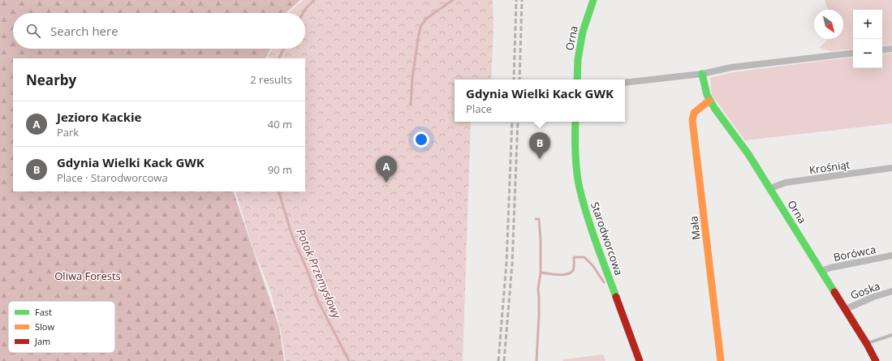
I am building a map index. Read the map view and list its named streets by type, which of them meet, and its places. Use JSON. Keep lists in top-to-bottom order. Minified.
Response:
{"streets":{"street":["Orna","Krośniąt","Mała","Starodworcowa","Borówca","Goska"]},"crossings":[["Orna","Krośniąt"],["Orna","Mała"],["Orna","Borówca"],["Orna","Goska"]],"water":["Potok Przemysłowy"],"parks":["Oliwa Forests"],"legend":["Fast","Slow","Jam"],"north":"bottom right","page":{"map_buttons":["+","−"],"search":"Search here","heading":["Nearby","2 results"],"popup":["Gdynia Wielki Kack GWK","Place"],"list":[{"mark":"A","name":"Jezioro Kackie","note":"Park","value":"40 m"},{"mark":"B","name":"Gdynia Wielki Kack GWK","note":"Place · Starodworcowa","value":"90 m"}],"pins":["B","A"]}}
